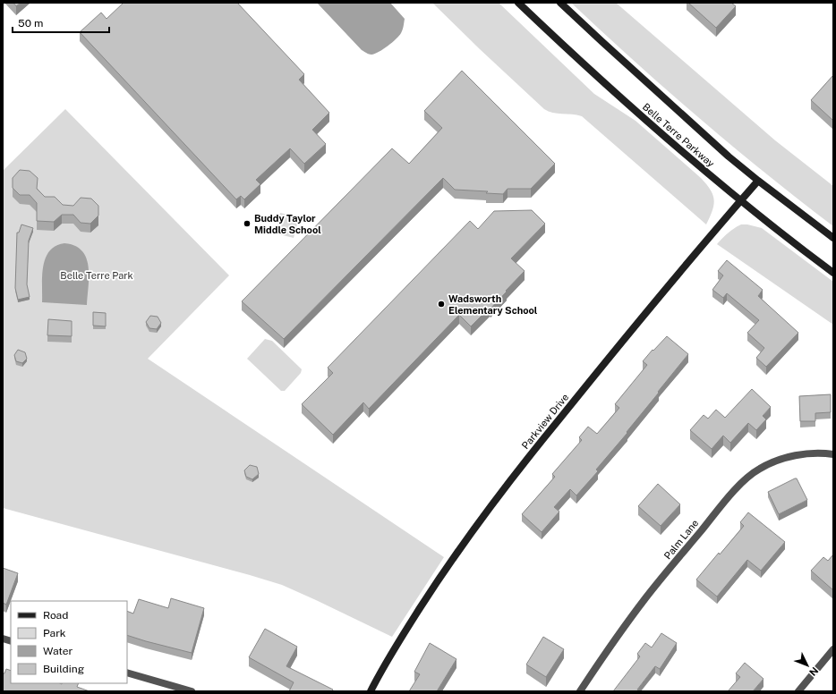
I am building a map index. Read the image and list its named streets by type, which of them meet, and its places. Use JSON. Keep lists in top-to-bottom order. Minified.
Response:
{"streets":{"main road":["Belle Terre Parkway","Parkview Drive"],"street":["Palm Lane"]},"crossings":[["Belle Terre Parkway","Parkview Drive"]],"parks":["Belle Terre Park"],"places":["Buddy Taylor Middle School","Wadsworth Elementary School"],"legend":["Road","Park","Water","Building"],"scale_bar":"50 m","north":"bottom right"}
